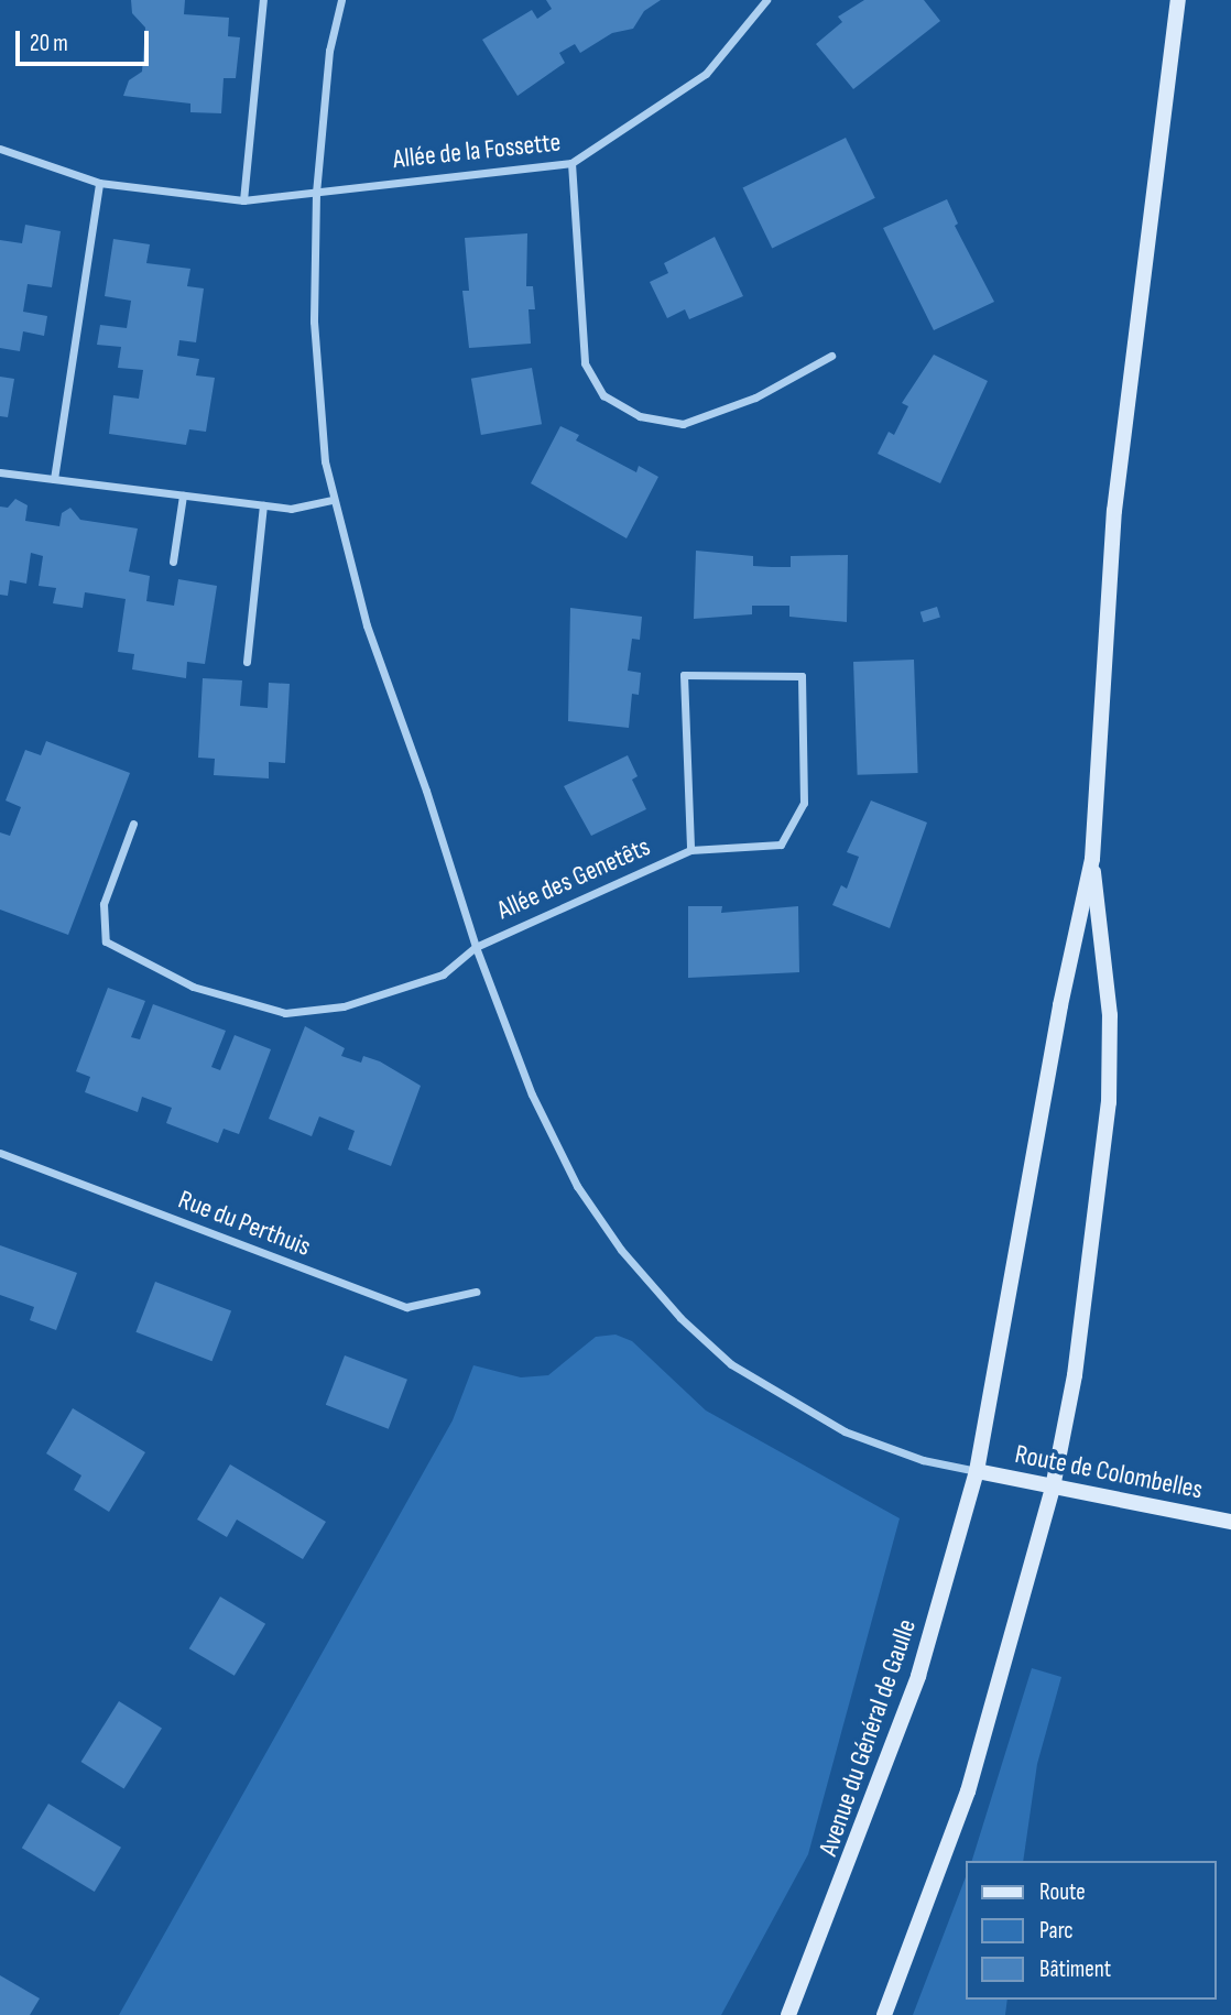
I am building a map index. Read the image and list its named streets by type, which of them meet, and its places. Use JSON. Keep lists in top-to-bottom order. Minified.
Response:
{"streets":{"main road":["Route de Colombelles","Avenue du Général de Gaulle"],"street":["Allée de la Fossette","Allée des Genetêts","Rue du Perthuis"]},"crossings":[["Route de Colombelles","Avenue du Général de Gaulle"]],"legend":["Route","Parc","Bâtiment"],"scale_bar":"20 m"}
